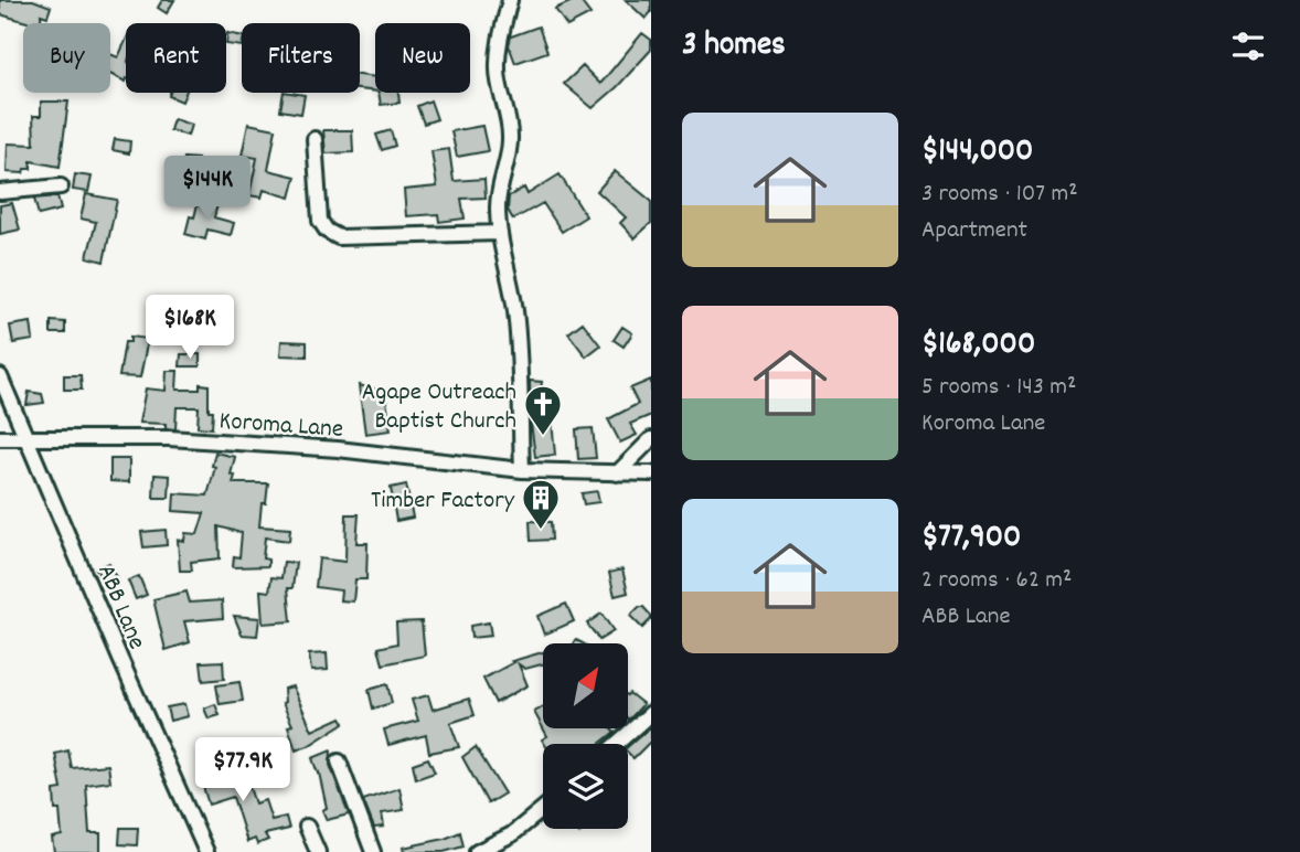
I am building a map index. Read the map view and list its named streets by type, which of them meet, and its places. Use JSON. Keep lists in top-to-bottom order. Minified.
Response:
{"streets":{"street":["Koroma Lane","ABB Lane"]},"crossings":[["Koroma Lane","ABB Lane"]],"places":{"church":["Agape Outreach Baptist Church"],"building":["Timber Factory"]},"north":"top right","page":{"heading":"3 homes","chip":["Buy","Rent","Filters","New"],"list":[{"name":"$144,000","note":"3 rooms · 107 m² · Apartment"},{"name":"$168,000","note":"5 rooms · 143 m² · Koroma Lane"},{"name":"$77,900","note":"2 rooms · 62 m² · ABB Lane"}],"price":["$144K","$168K","$77.9K"]}}
